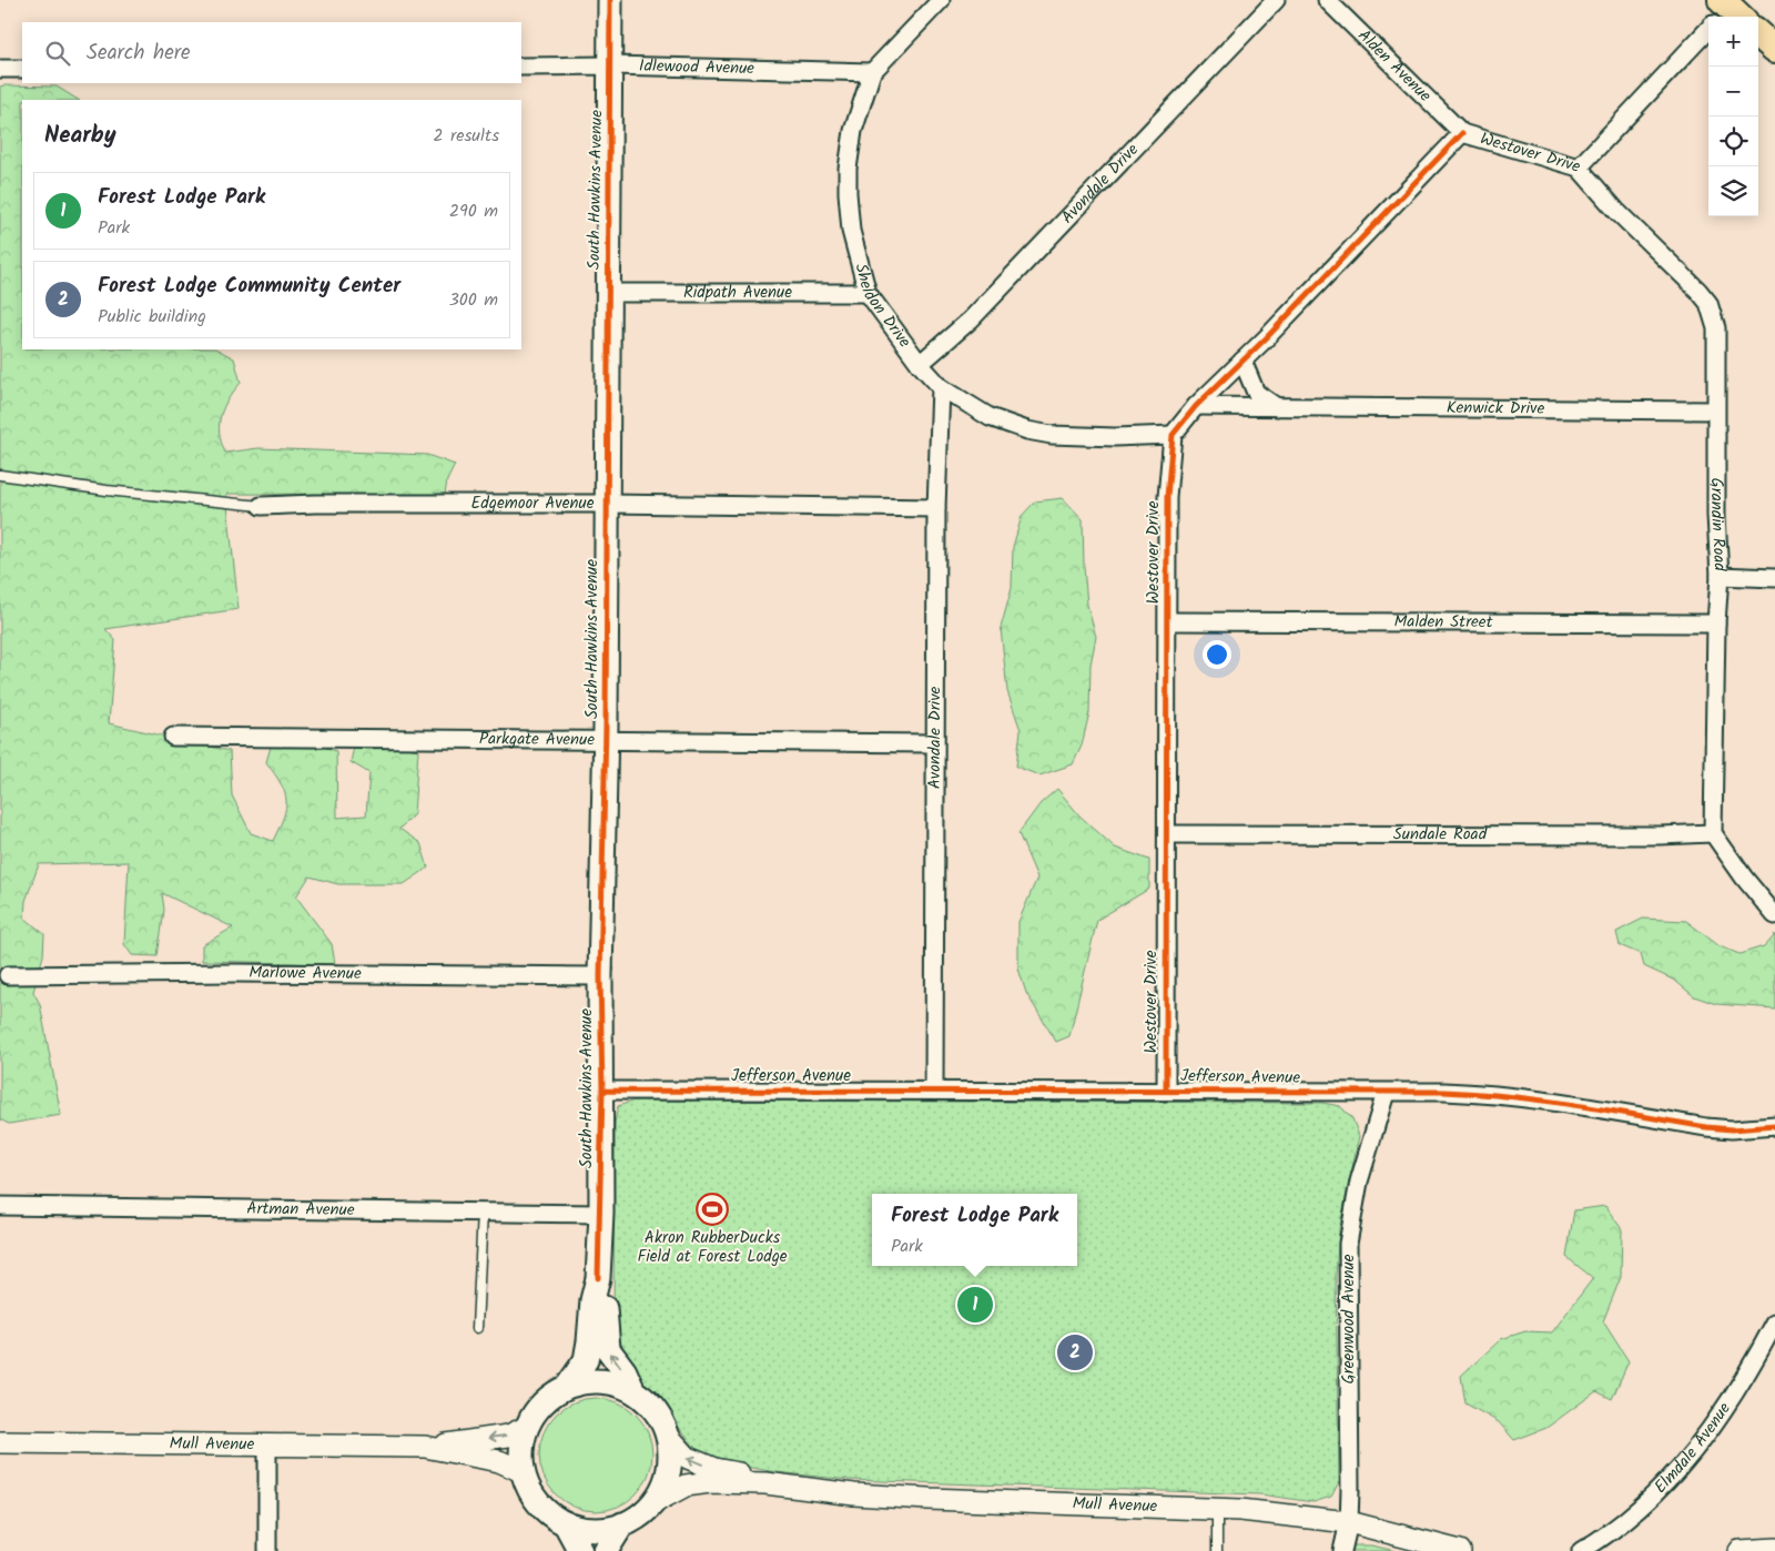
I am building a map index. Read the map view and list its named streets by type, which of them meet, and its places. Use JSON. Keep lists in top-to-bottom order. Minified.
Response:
{"streets":{"main road":["South Hawkins Avenue"],"street":["Alden Avenue","Idlewood Avenue","Westover Drive","Avondale Drive","Ridpath Avenue","Sheldon Drive","Kenwick Drive","Edgemoor Avenue","Grandin Road","Malden Street","Parkgate Avenue","Sundale Road","Marlowe Avenue","Jefferson Avenue","Artman Avenue","Greenwood Avenue","Mull Avenue","Elmdale Avenue"]},"crossings":[["Alden Avenue","Westover Drive"],["Idlewood Avenue","South Hawkins Avenue"],["Idlewood Avenue","Sheldon Drive"],["Westover Drive","Sheldon Drive"],["Westover Drive","Kenwick Drive"],["Westover Drive","Grandin Road"],["Westover Drive","Malden Street"],["Westover Drive","Sundale Road"],["Westover Drive","Jefferson Avenue"],["Avondale Drive","Sheldon Drive"],["Avondale Drive","Edgemoor Avenue"],["Avondale Drive","Parkgate Avenue"],["Avondale Drive","Jefferson Avenue"],["South Hawkins Avenue","Ridpath Avenue"],["South Hawkins Avenue","Edgemoor Avenue"],["South Hawkins Avenue","Parkgate Avenue"],["South Hawkins Avenue","Marlowe Avenue"],["South Hawkins Avenue","Jefferson Avenue"],["South Hawkins Avenue","Artman Avenue"],["South Hawkins Avenue","Mull Avenue"],["Ridpath Avenue","Sheldon Drive"],["Kenwick Drive","Grandin Road"],["Grandin Road","Malden Street"],["Grandin Road","Sundale Road"],["Jefferson Avenue","Greenwood Avenue"],["Greenwood Avenue","Mull Avenue"]],"places":{"sports":["Akron RubberDucks Field at Forest Lodge"]},"page":{"map_buttons":["+","−"],"search":"Search here","heading":["Nearby","2 results"],"list":[{"mark":"1","name":"Forest Lodge Park","note":"Park","value":"290 m"},{"mark":"2","name":"Forest Lodge Community Center","note":"Public building","value":"300 m"}],"popup":["Forest Lodge Park","Park"],"pins":["1","2"]}}
